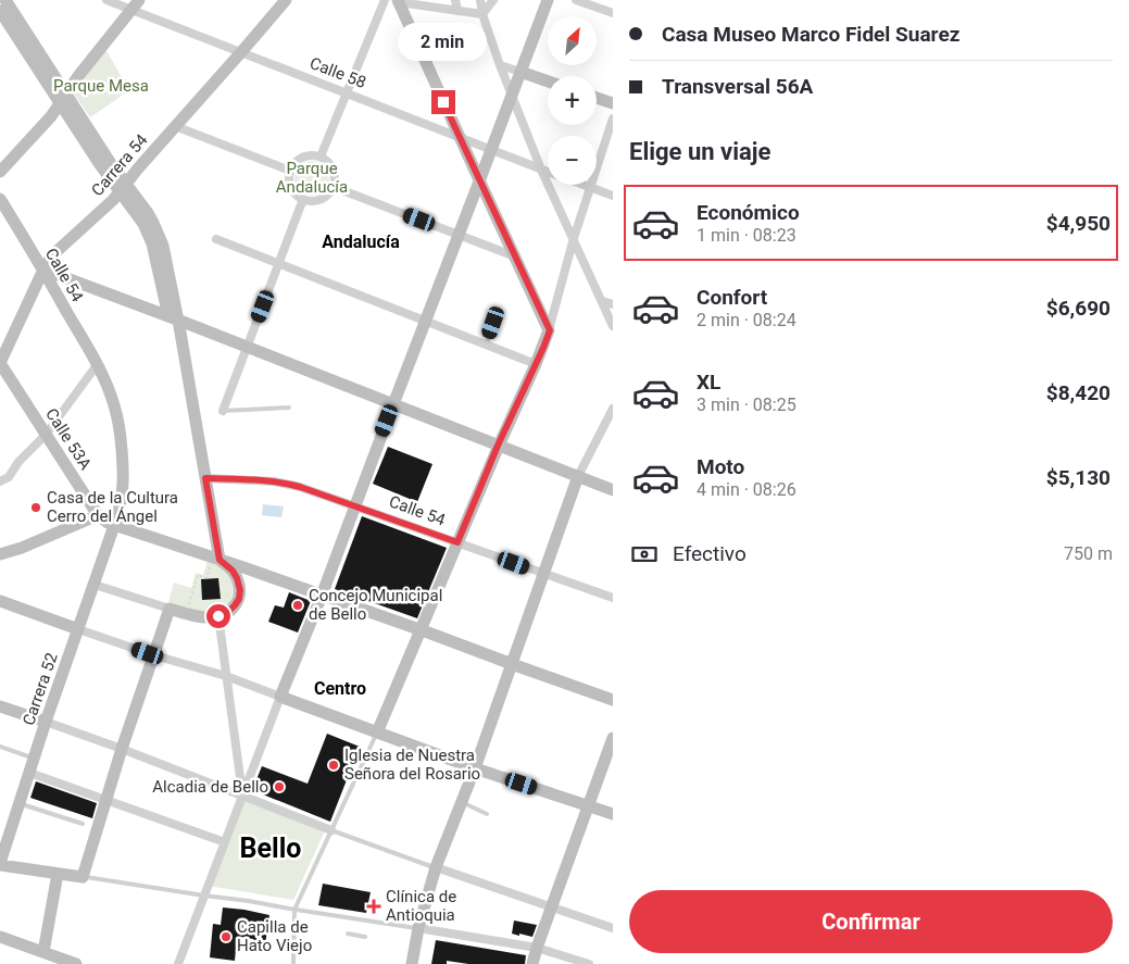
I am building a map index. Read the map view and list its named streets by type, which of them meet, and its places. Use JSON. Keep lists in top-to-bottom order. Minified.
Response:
{"streets":{"street":["Calle 58","Carrera 54","Calle 54","Calle 53A","Carrera 52"]},"crossings":[["Calle 58","Carrera 54"],["Carrera 54","Calle 54"],["Carrera 54","Calle 53A"],["Calle 54","Calle 53A"],["Calle 54","Carrera 52"],["Calle 53A","Carrera 52"]],"districts":["Andalucía","Centro","Bello"],"parks":["Parque Mesa","Parque Andalucía"],"places":{"other":["Casa de la Cultura Cerro del Ángel","Concejo Municipal de Bello","Iglesia de Nuestra Señora del Rosario","Alcadia de Bello","Capilla de Hato Viejo"],"health":["Clínica de Antioquia"]},"north":"top right","page":{"banner":["Casa Museo Marco Fidel Suarez","Transversal 56A"],"map_buttons":["+","−"],"bubble":"2 min","heading":"Elige un viaje","list":[{"name":"Económico","note":"1 min · 08:23","value":"$4,950"},{"name":"Confort","note":"2 min · 08:24","value":"$6,690"},{"name":"XL","note":"3 min · 08:25","value":"$8,420"},{"name":"Moto","note":"4 min · 08:26","value":"$5,130"}],"pay":["Efectivo","750 m"],"buttons":"Confirmar"}}
